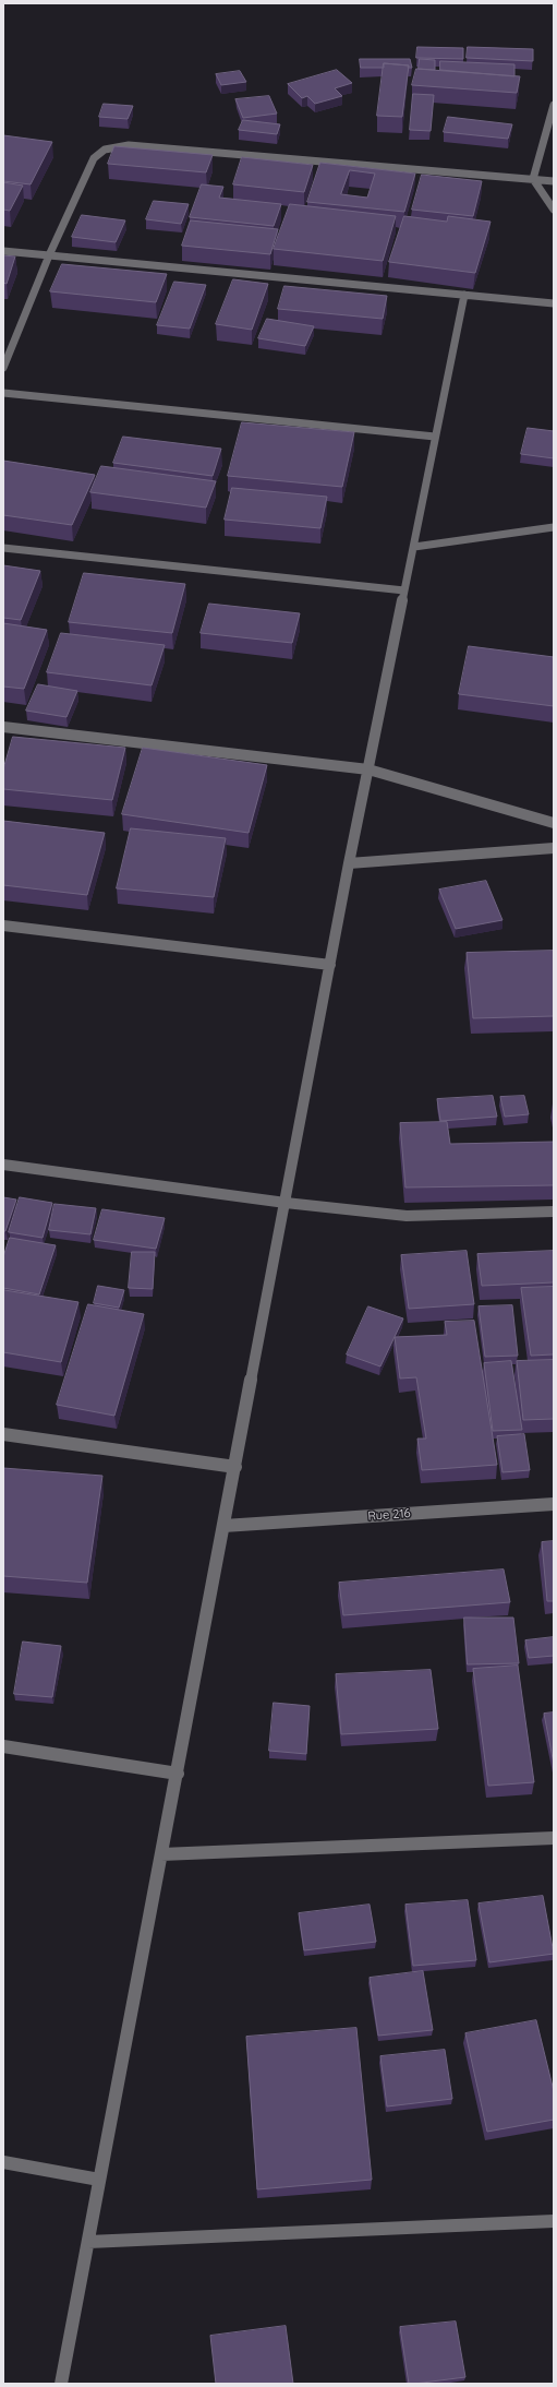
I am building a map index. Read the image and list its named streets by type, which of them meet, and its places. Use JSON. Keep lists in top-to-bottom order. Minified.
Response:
{"streets":{"street":["Rue 216"]}}
